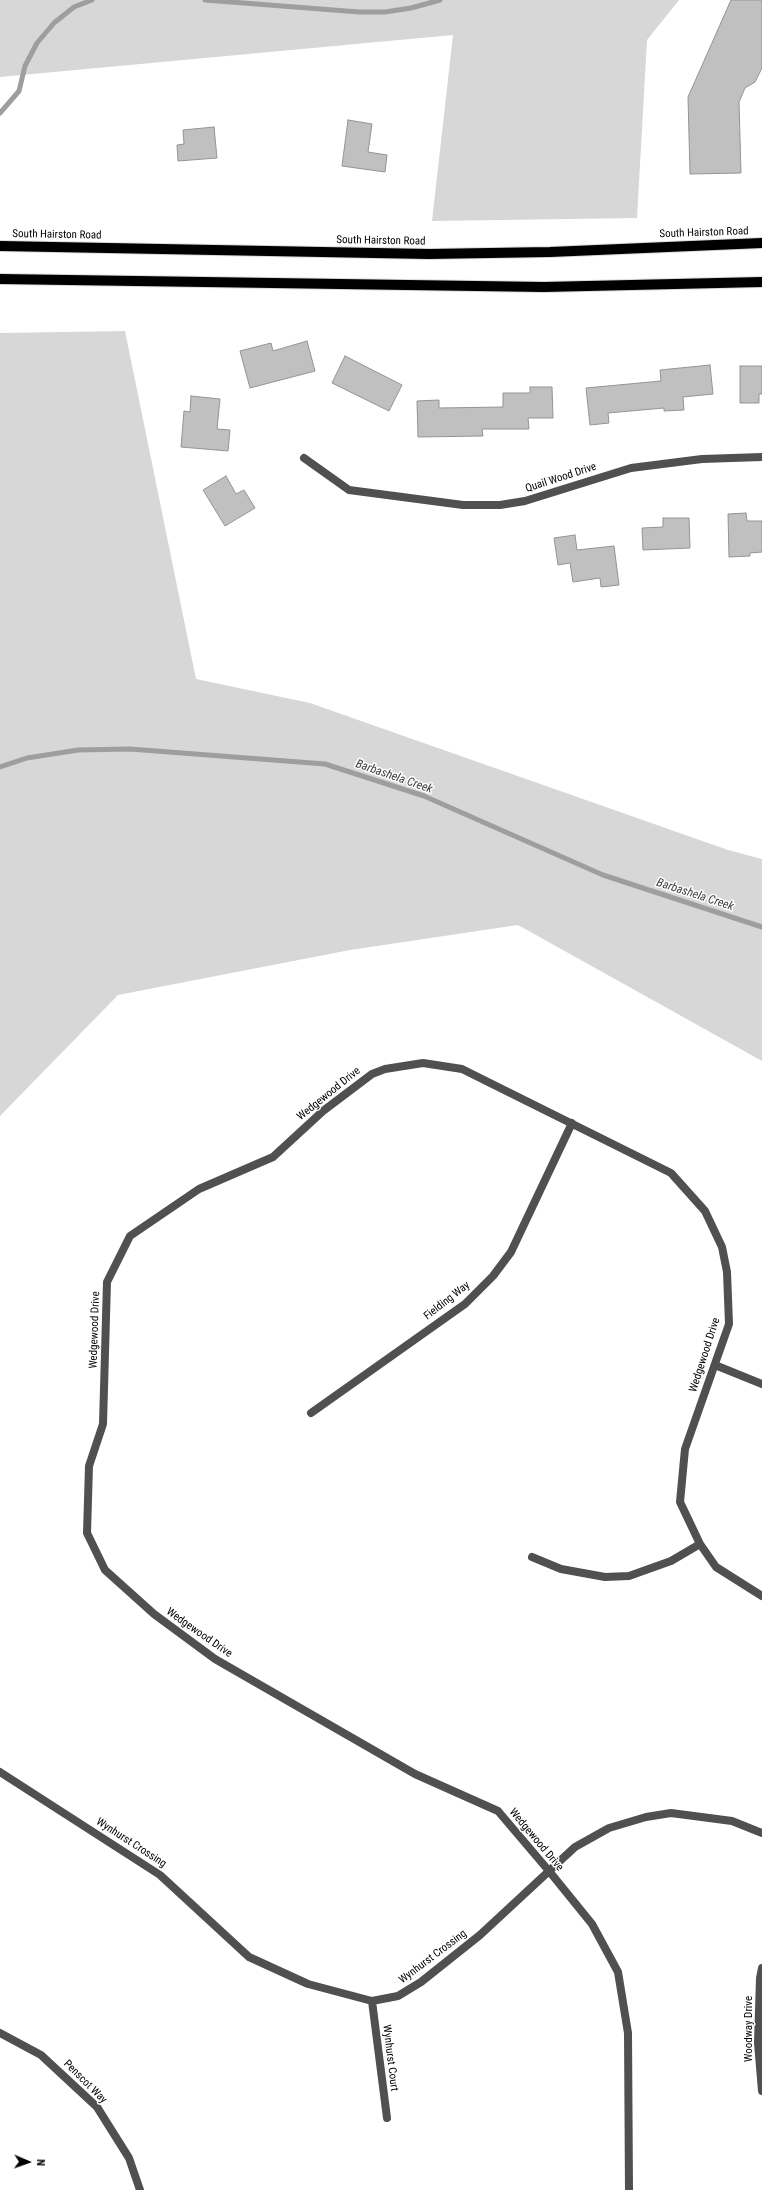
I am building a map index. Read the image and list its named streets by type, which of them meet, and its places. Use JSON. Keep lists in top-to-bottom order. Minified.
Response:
{"streets":{"main road":["South Hairston Road"],"street":["Quail Wood Drive","Wedgewood Drive","Fielding Way","Wynhurst Crossing","Woodway Drive","Wynhurst Court","Penscot Way"]},"crossings":[["Wedgewood Drive","Fielding Way"],["Wedgewood Drive","Wynhurst Crossing"],["Wynhurst Crossing","Wynhurst Court"]],"water":["Barbashela Creek"],"north":"right"}
